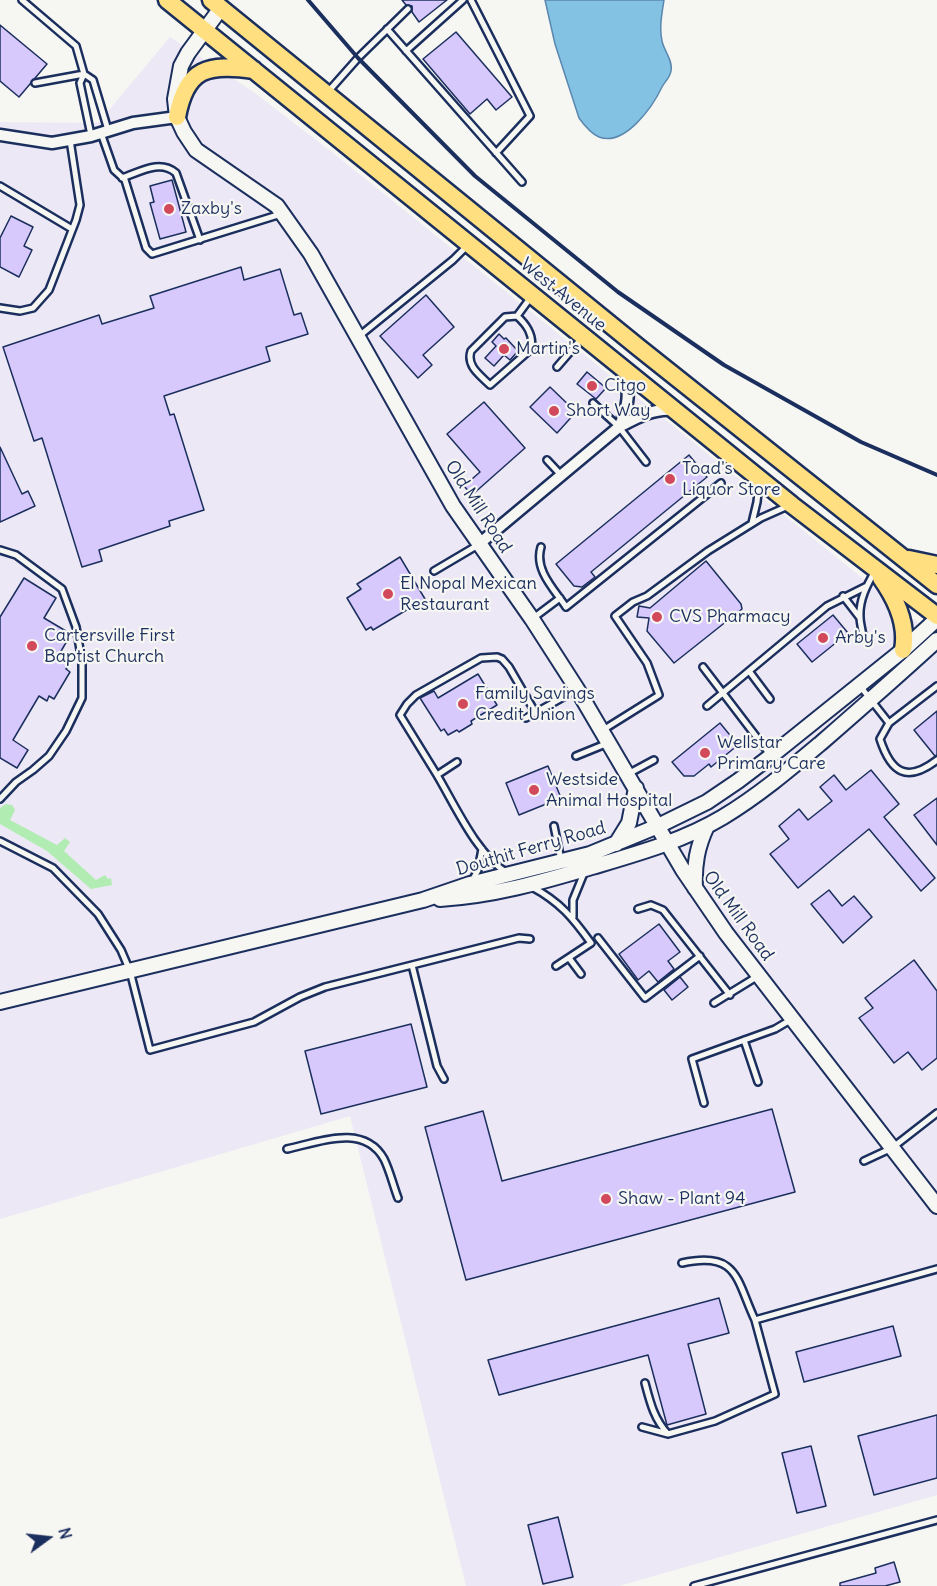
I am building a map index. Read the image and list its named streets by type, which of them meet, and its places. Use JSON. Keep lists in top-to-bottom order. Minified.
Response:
{"streets":{"main road":["West Avenue"],"street":["Old Mill Road","Douthit Ferry Road"]},"crossings":[["West Avenue","Old Mill Road"],["West Avenue","Douthit Ferry Road"],["Old Mill Road","Douthit Ferry Road"]],"places":["Zaxby's","Martin's","Citgo","Short Way","Toad's Liquor Store","El Nopal Mexican Restaurant","CVS Pharmacy","Arby's","Cartersville First Baptist Church","Family Savings Credit Union","Wellstar Primary Care","Westside Animal Hospital","Shaw - Plant 94"],"north":"right"}
